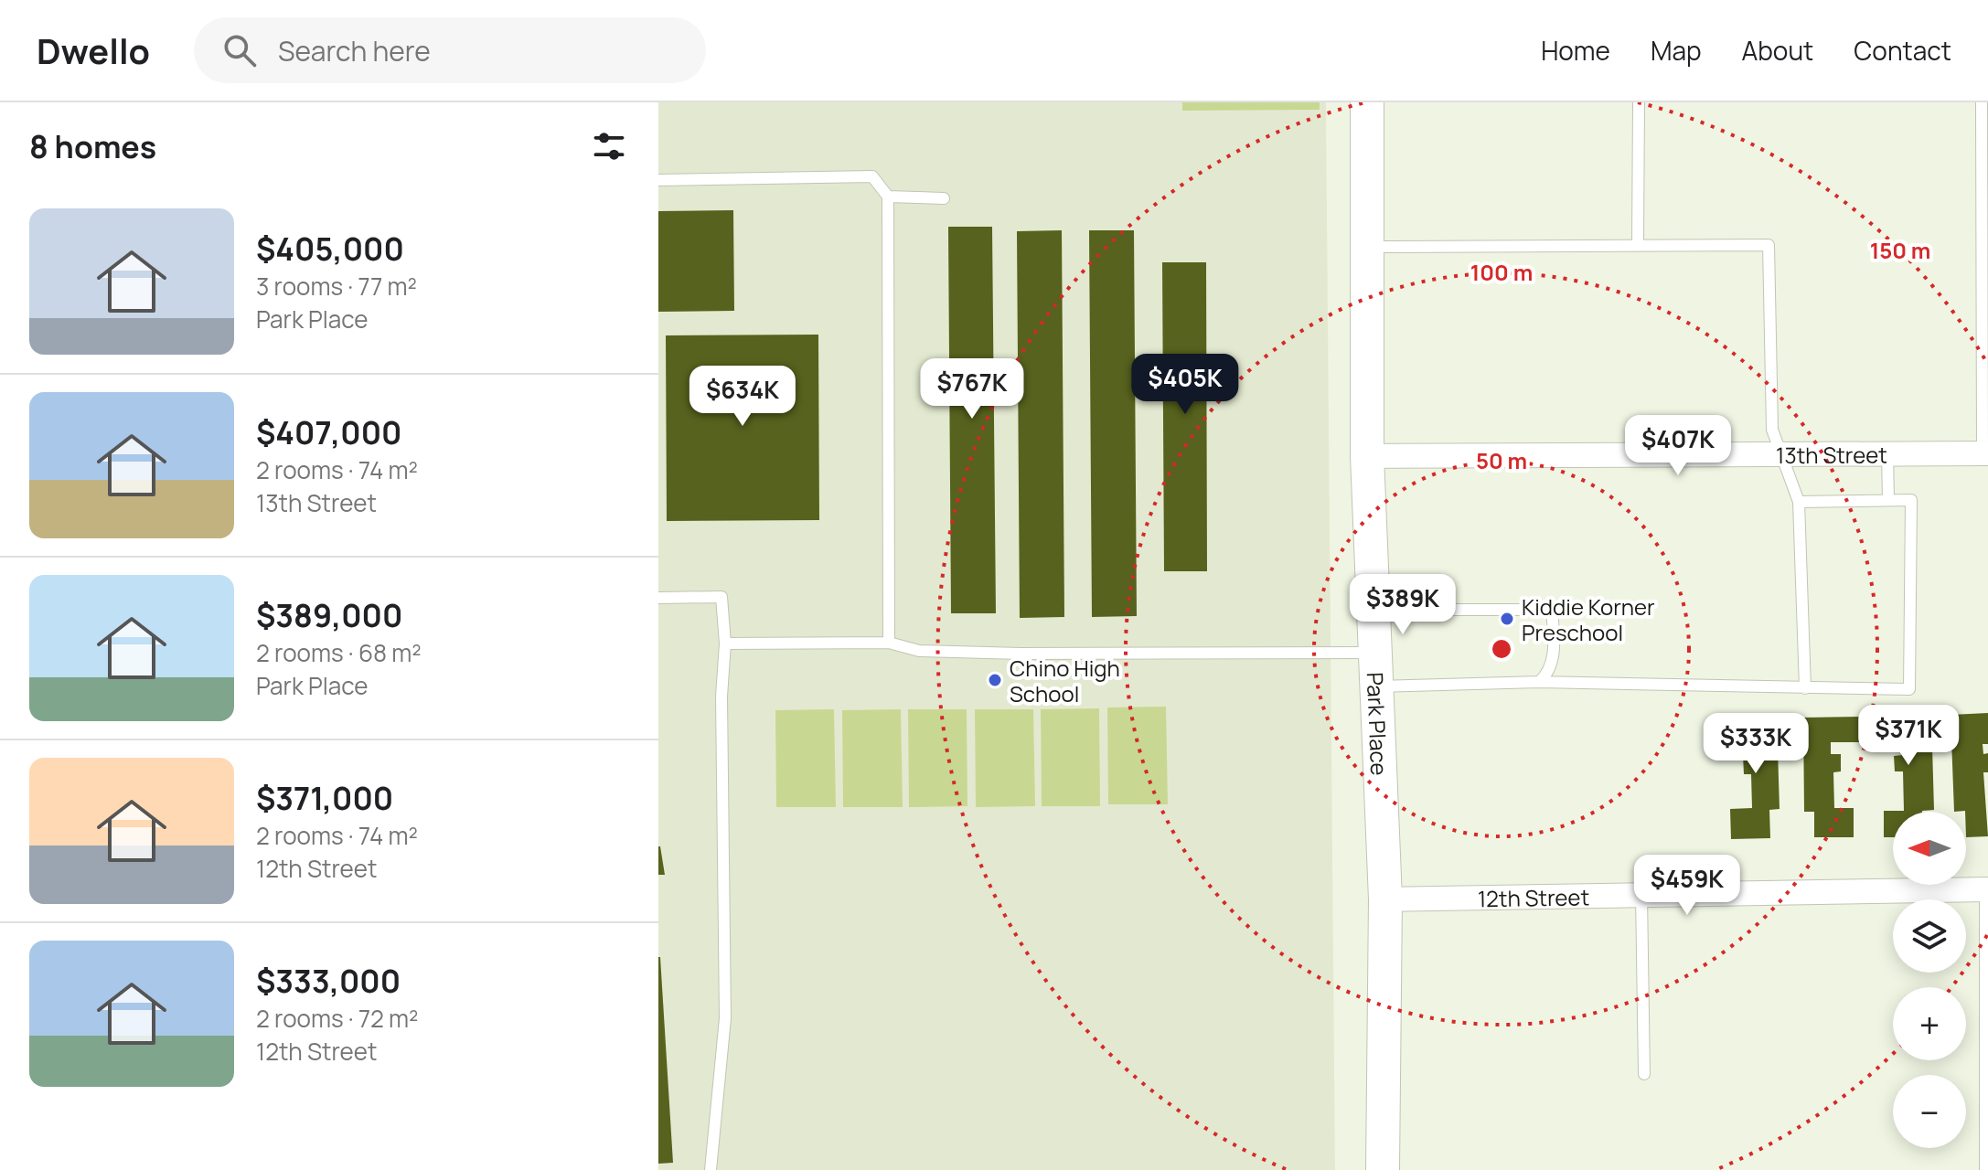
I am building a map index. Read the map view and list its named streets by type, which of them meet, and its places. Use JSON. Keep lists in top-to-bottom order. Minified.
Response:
{"streets":{"street":["13th Street","Park Place","12th Street"]},"crossings":[["13th Street","Park Place"],["Park Place","12th Street"]],"places":["Kiddie Korner Preschool","Chino High School"],"north":"left","page":{"header":"Dwello","search":"Search here","nav":["Home","Map","About","Contact"],"heading":"8 homes","list":[{"name":"$405,000","note":"3 rooms · 77 m² · Park Place"},{"name":"$407,000","note":"2 rooms · 74 m² · 13th Street"},{"name":"$389,000","note":"2 rooms · 68 m² · Park Place"},{"name":"$371,000","note":"2 rooms · 74 m² · 12th Street"},{"name":"$333,000","note":"2 rooms · 72 m² · 12th Street"}],"price":["$405K","$767K","$634K","$407K","$389K","$371K","$333K","$459K"],"map_buttons":["+","−"]},"rings":["150 m","100 m","50 m"]}
